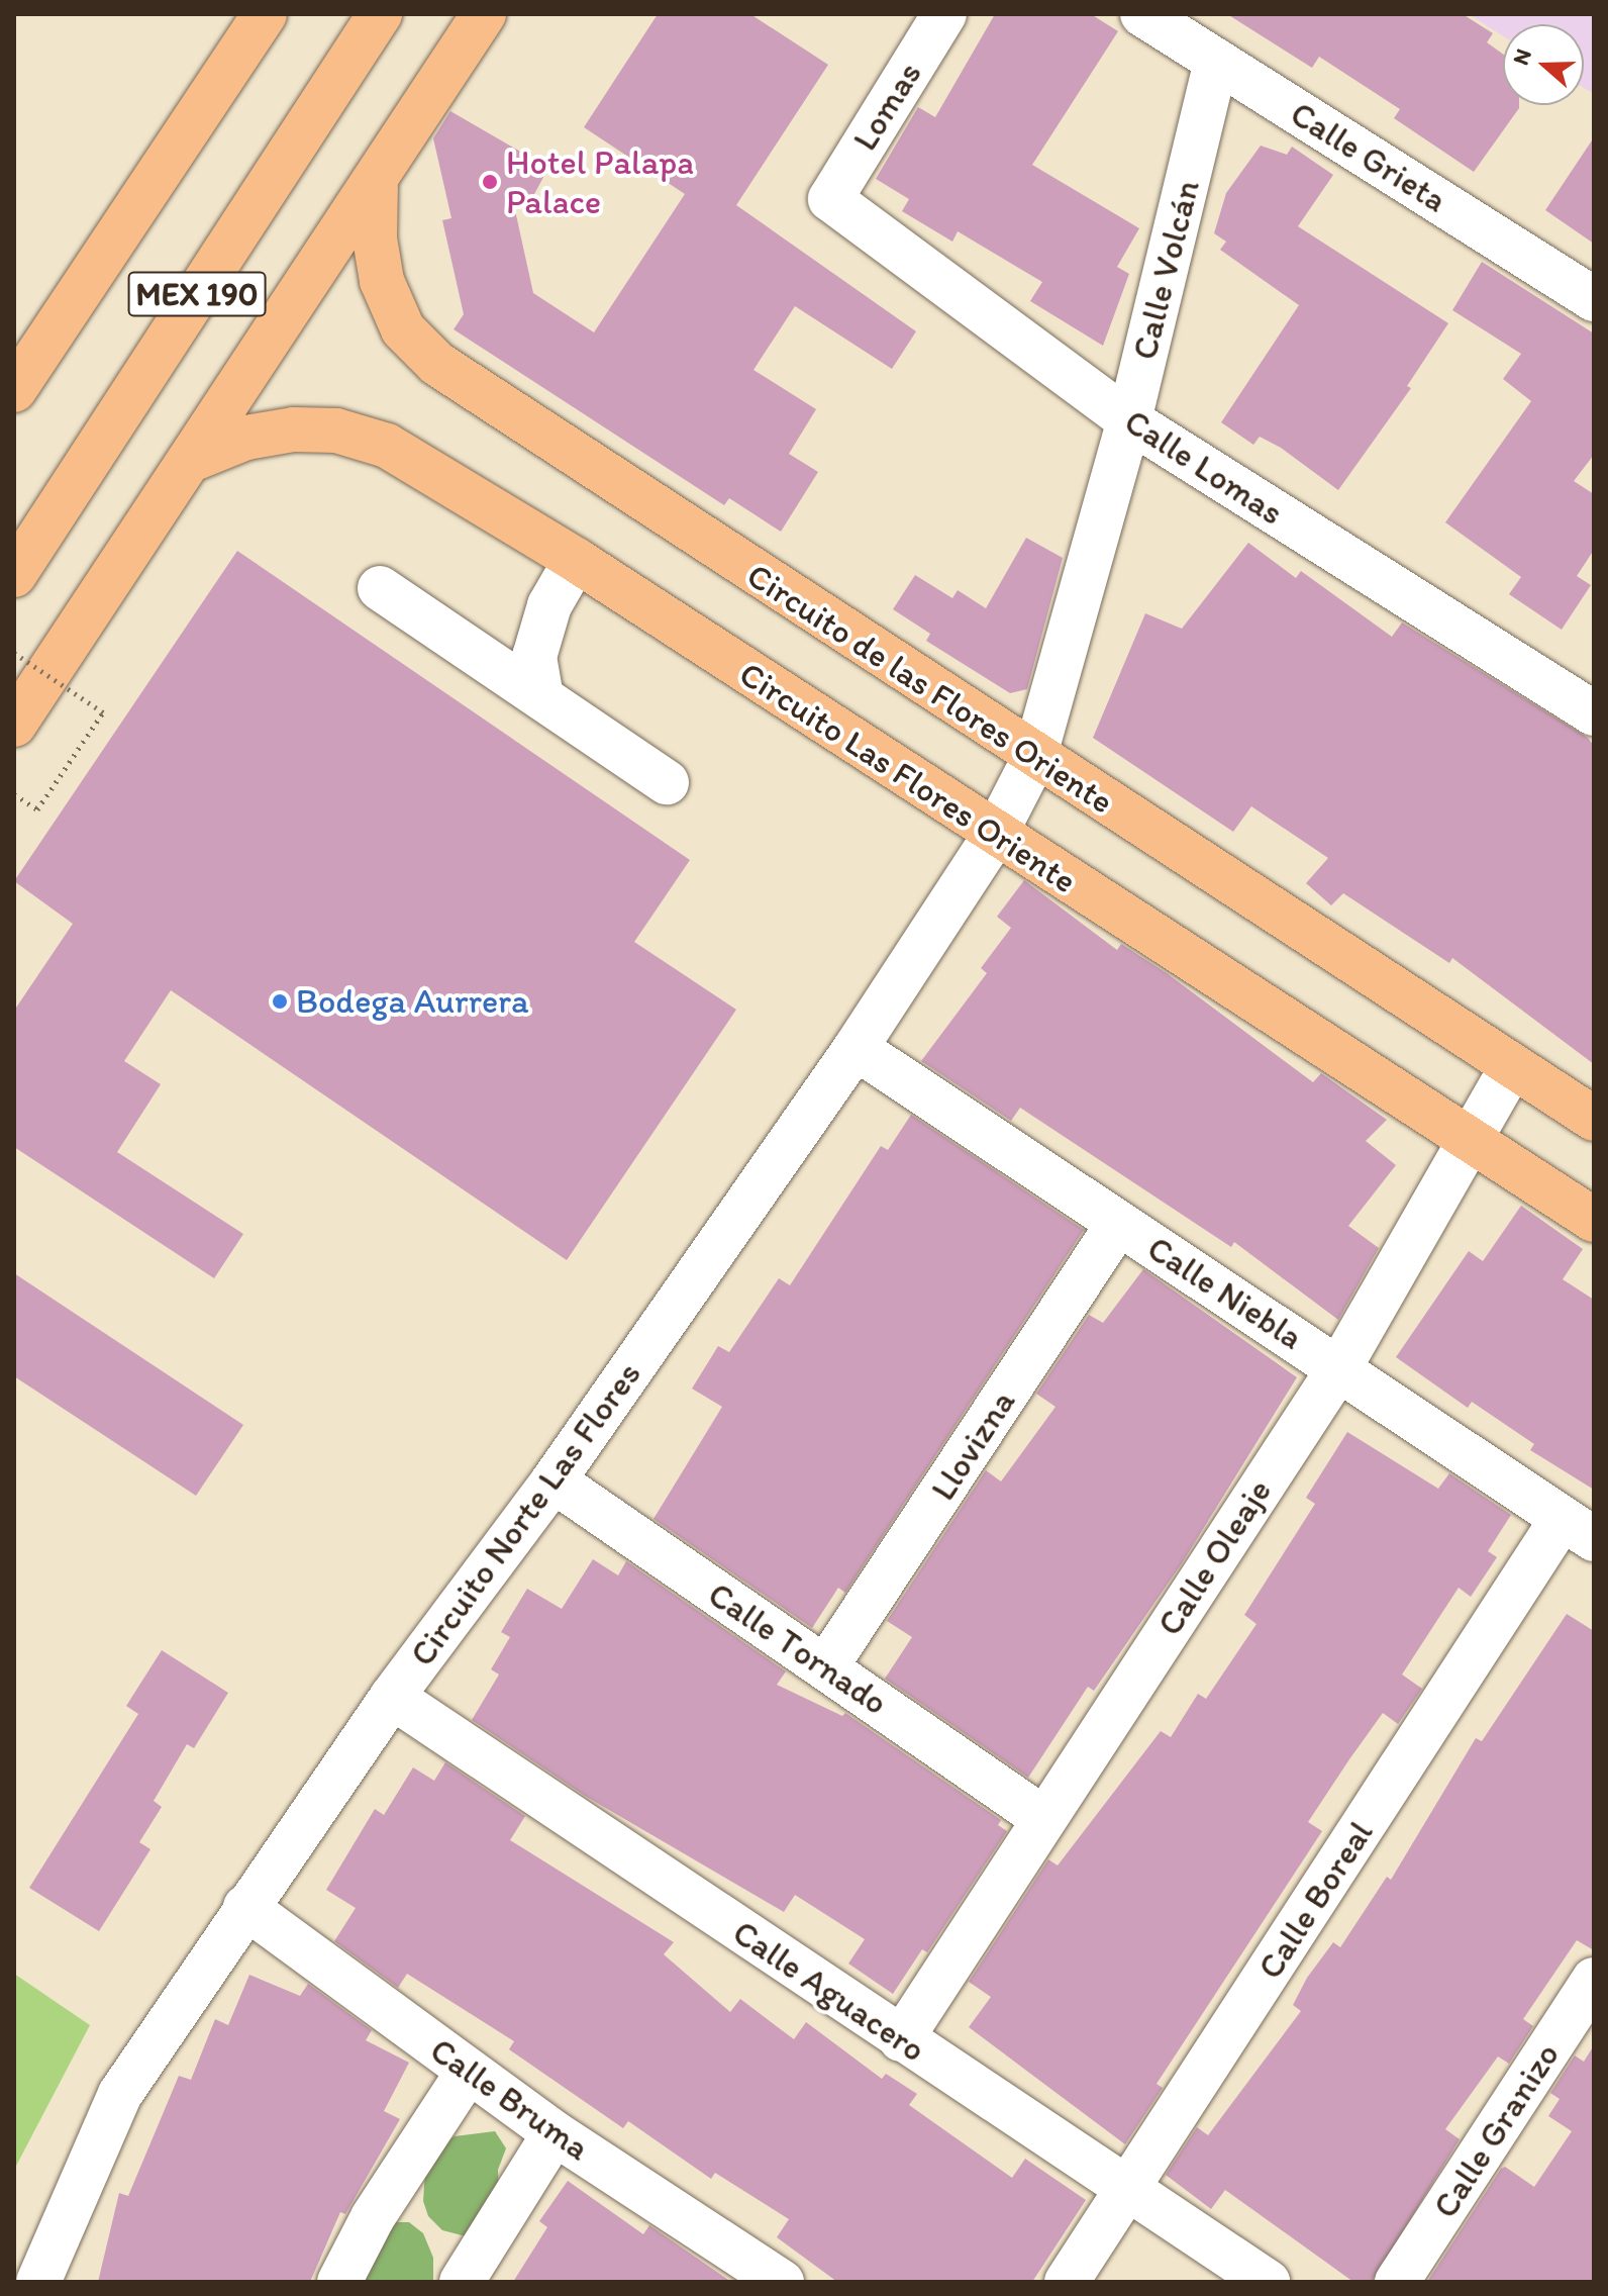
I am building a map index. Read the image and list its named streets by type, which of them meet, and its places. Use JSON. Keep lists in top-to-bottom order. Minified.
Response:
{"streets":{"main road":["MEX 190","Circuito de las Flores Oriente","Circuito Las Flores Oriente"],"street":["Lomas","Calle Grieta","Calle Volcán","Calle Lomas","Calle Niebla","Llovizna","Circuito Norte Las Flores","Calle Oleaje","Calle Tornado","Calle Boreal","Calle Aguacero","Calle Bruma","Calle Granizo"]},"crossings":[["Lomas","Calle Lomas"],["Calle Grieta","Calle Volcán"],["Calle Volcán","Calle Lomas"],["Calle Volcán","Circuito de las Flores Oriente"],["Calle Volcán","Circuito Norte Las Flores"],["Circuito de las Flores Oriente","Circuito Norte Las Flores"],["Circuito de las Flores Oriente","Calle Oleaje"],["Circuito Las Flores Oriente","Circuito Norte Las Flores"],["Circuito Las Flores Oriente","Calle Oleaje"],["Calle Niebla","Llovizna"],["Calle Niebla","Circuito Norte Las Flores"],["Calle Niebla","Calle Oleaje"],["Calle Niebla","Calle Boreal"],["Llovizna","Calle Tornado"],["Circuito Norte Las Flores","Calle Tornado"],["Circuito Norte Las Flores","Calle Aguacero"],["Circuito Norte Las Flores","Calle Bruma"],["Calle Oleaje","Calle Tornado"],["Calle Oleaje","Calle Aguacero"],["Calle Boreal","Calle Aguacero"]],"places":["Hotel Palapa Palace","Bodega Aurrera"],"north":"left"}
